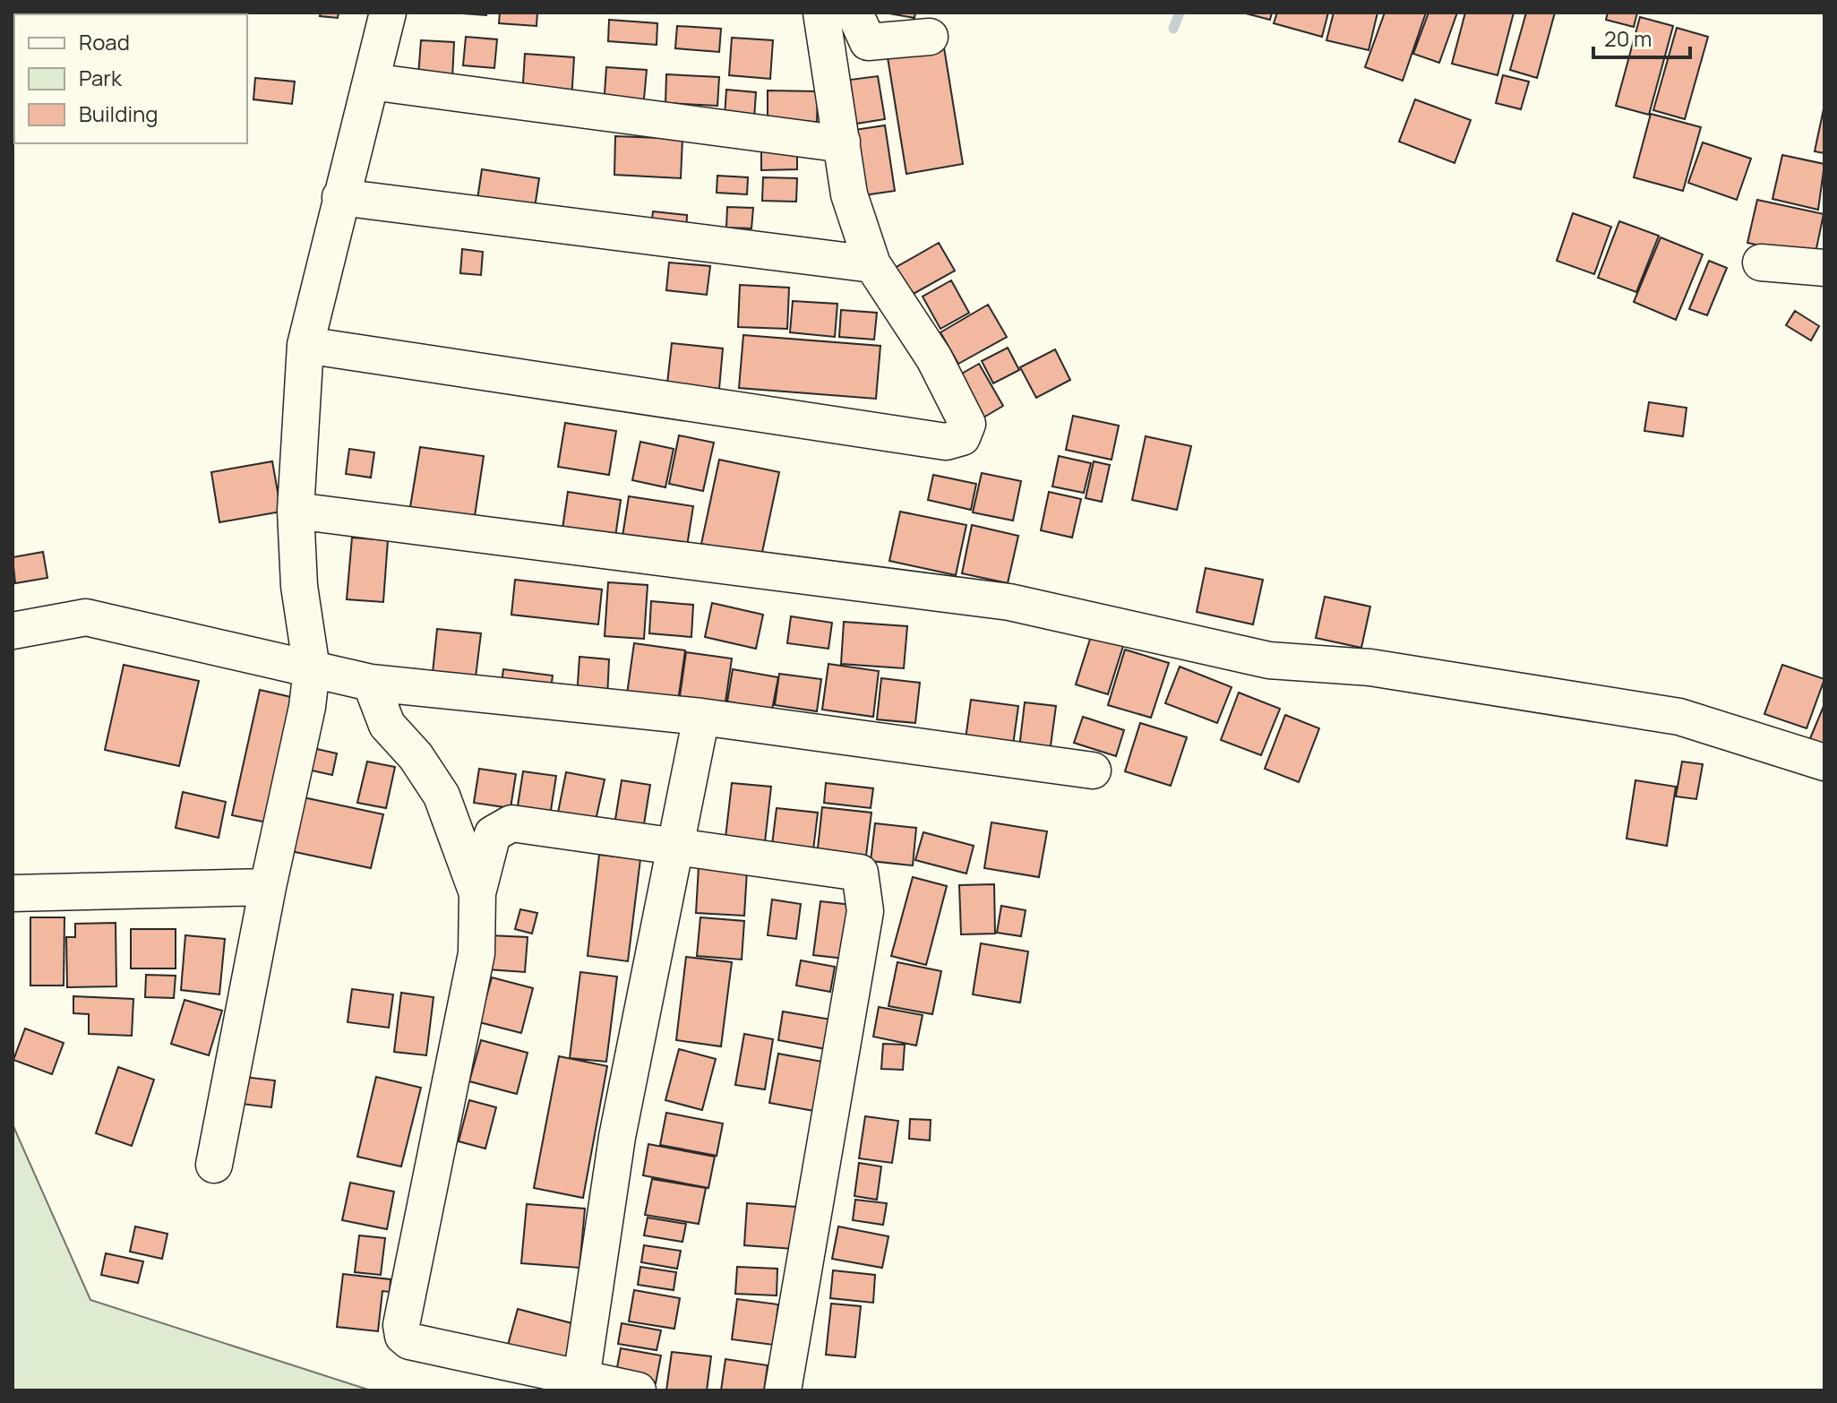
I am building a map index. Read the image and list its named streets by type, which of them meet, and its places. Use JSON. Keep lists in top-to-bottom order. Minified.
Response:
{"legend":["Road","Park","Building"],"scale_bar":"20 m"}
